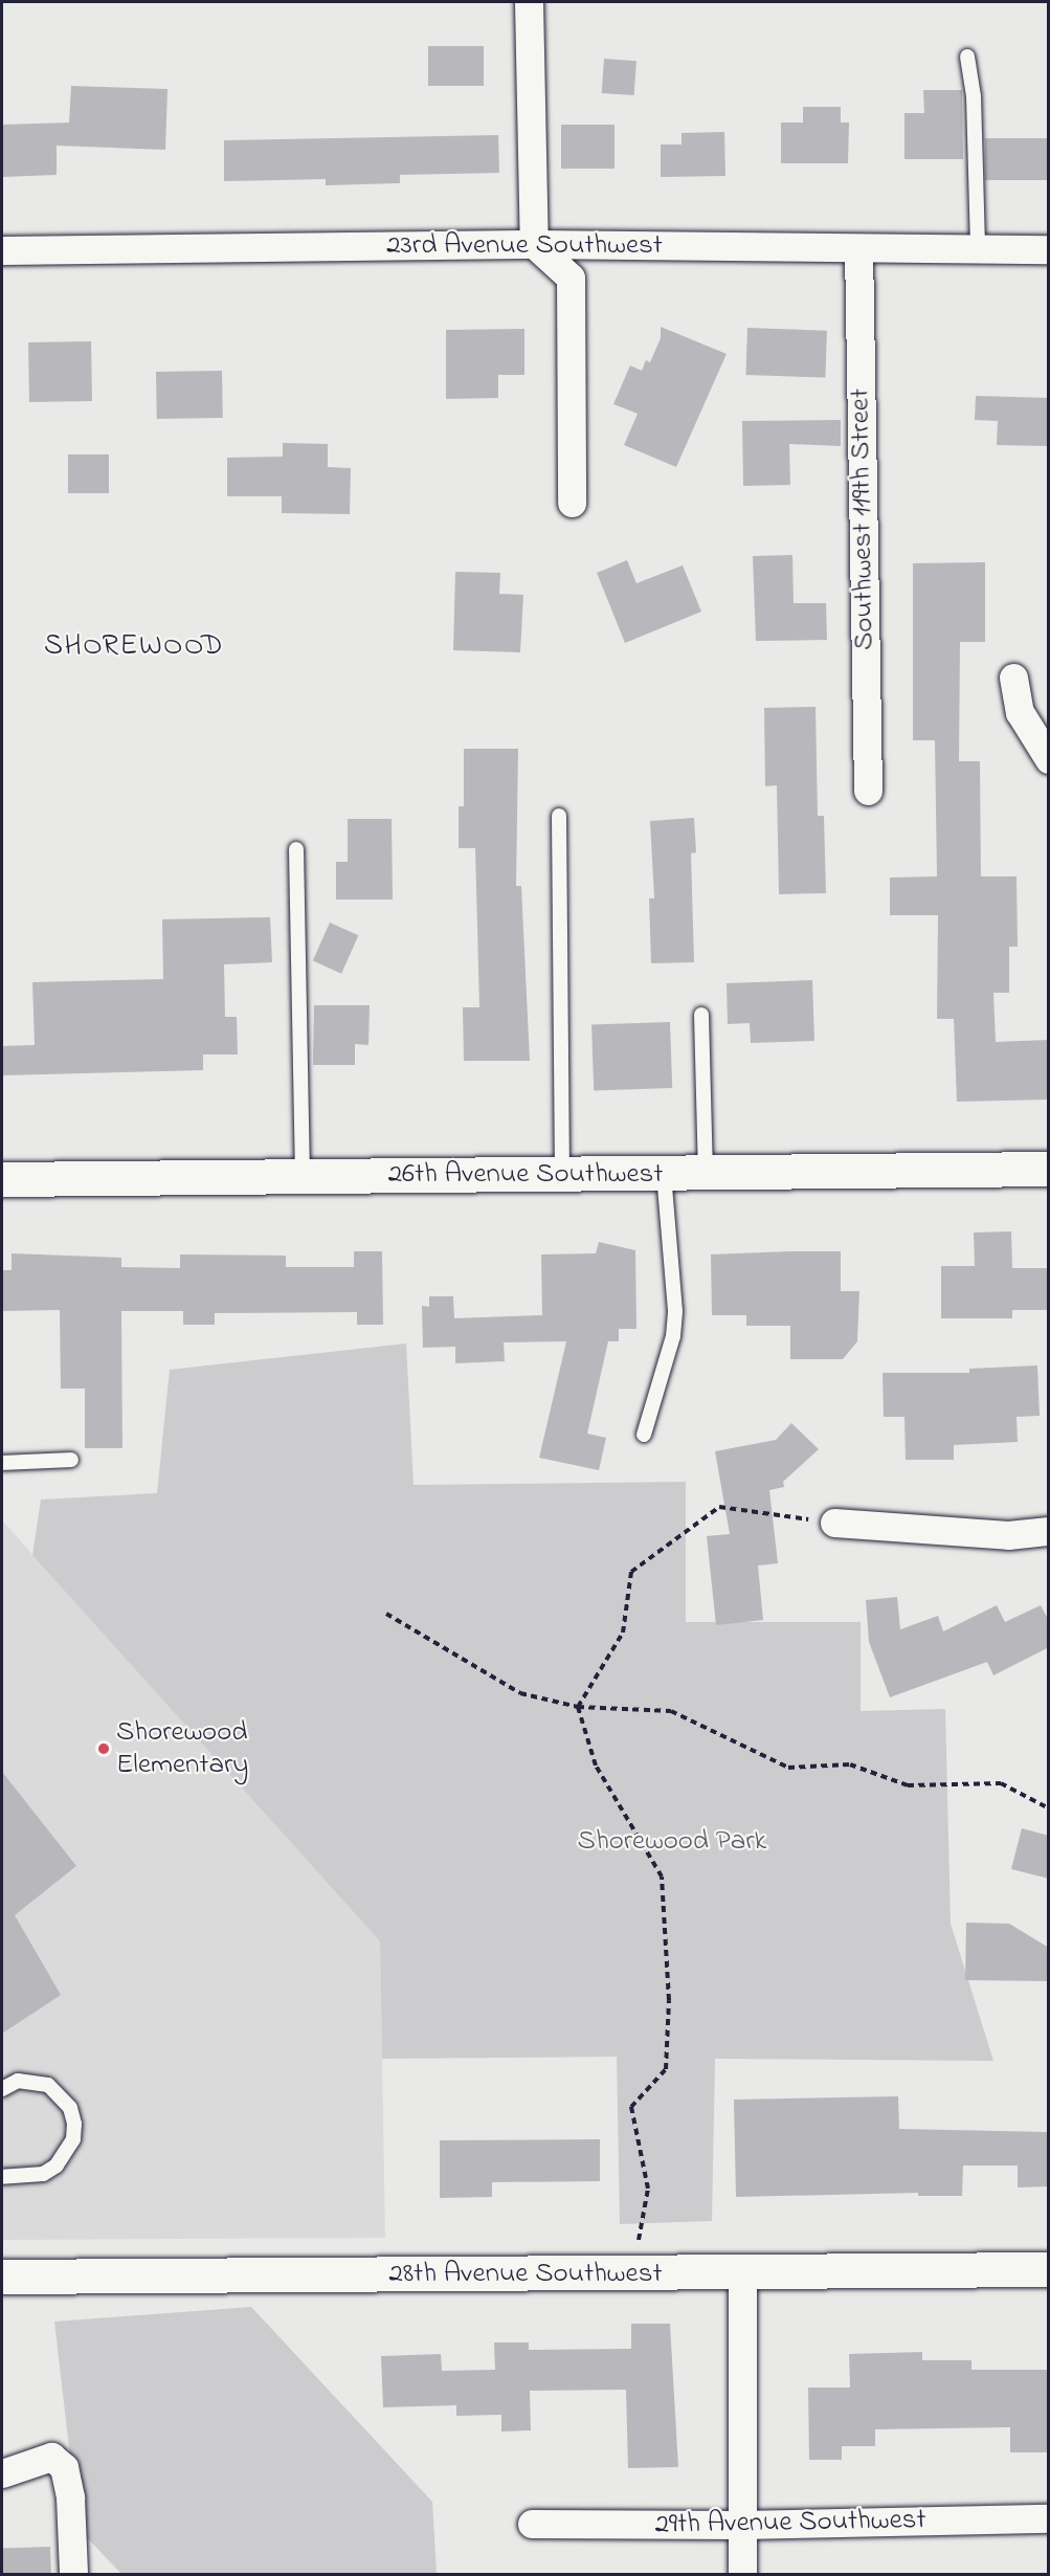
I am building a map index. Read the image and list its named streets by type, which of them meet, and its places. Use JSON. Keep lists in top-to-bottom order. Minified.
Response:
{"streets":{"street":["23rd Avenue Southwest","Southwest 119th Street","26th Avenue Southwest","28th Avenue Southwest","29th Avenue Southwest"]},"crossings":[["23rd Avenue Southwest","Southwest 119th Street"]],"districts":["SHOREWOOD"],"parks":["Shorewood Park"],"places":["Shorewood Elementary"]}
